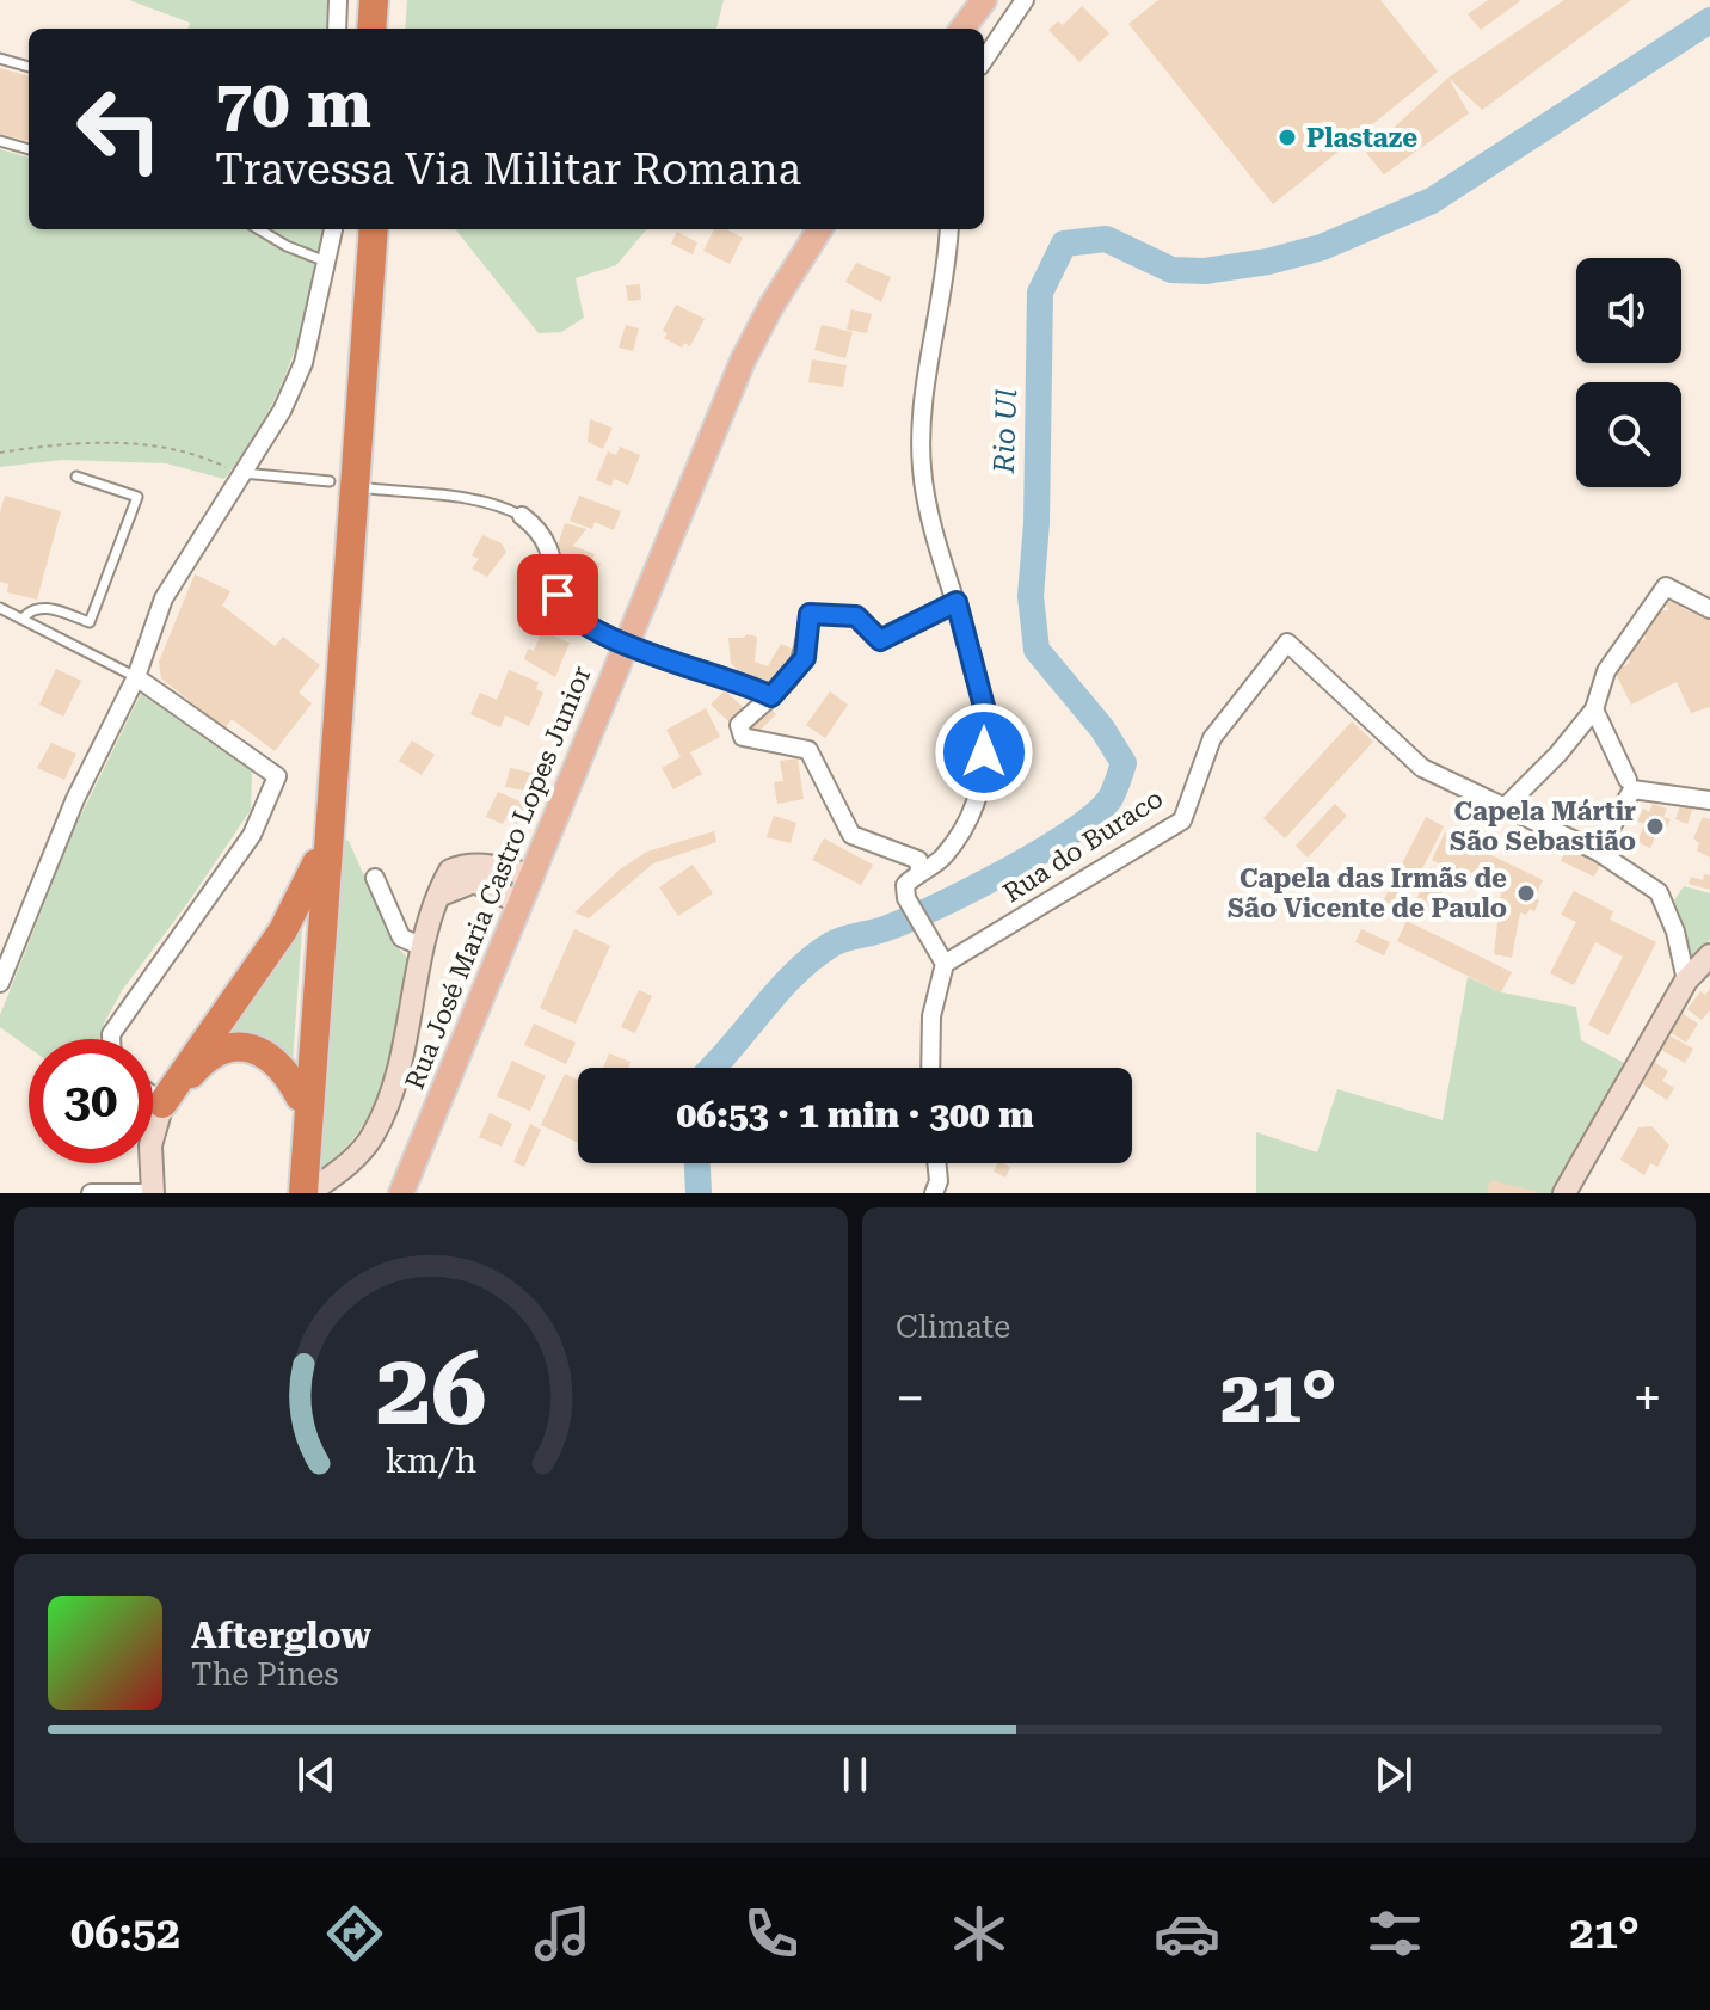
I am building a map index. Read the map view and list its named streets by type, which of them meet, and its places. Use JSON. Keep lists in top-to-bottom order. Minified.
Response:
{"streets":{"main road":["Rua José Maria Castro Lopes Junior"],"street":["Rua do Buraco"]},"water":["Rio Ul"],"places":["Plastaze","Capela Mártir São Sebastião","Capela das Irmãs de São Vicente de Paulo"],"page":{"turn":["70 m","Travessa Via Militar Romana"],"limit":"30","trip":"06:53 · 1 min · 300 m","tile":"Climate","heat":["−","21°","+"],"song":["Afterglow","The Pines"],"tabs":["06:52","21°"],"gauge":["26","km/h"]}}
